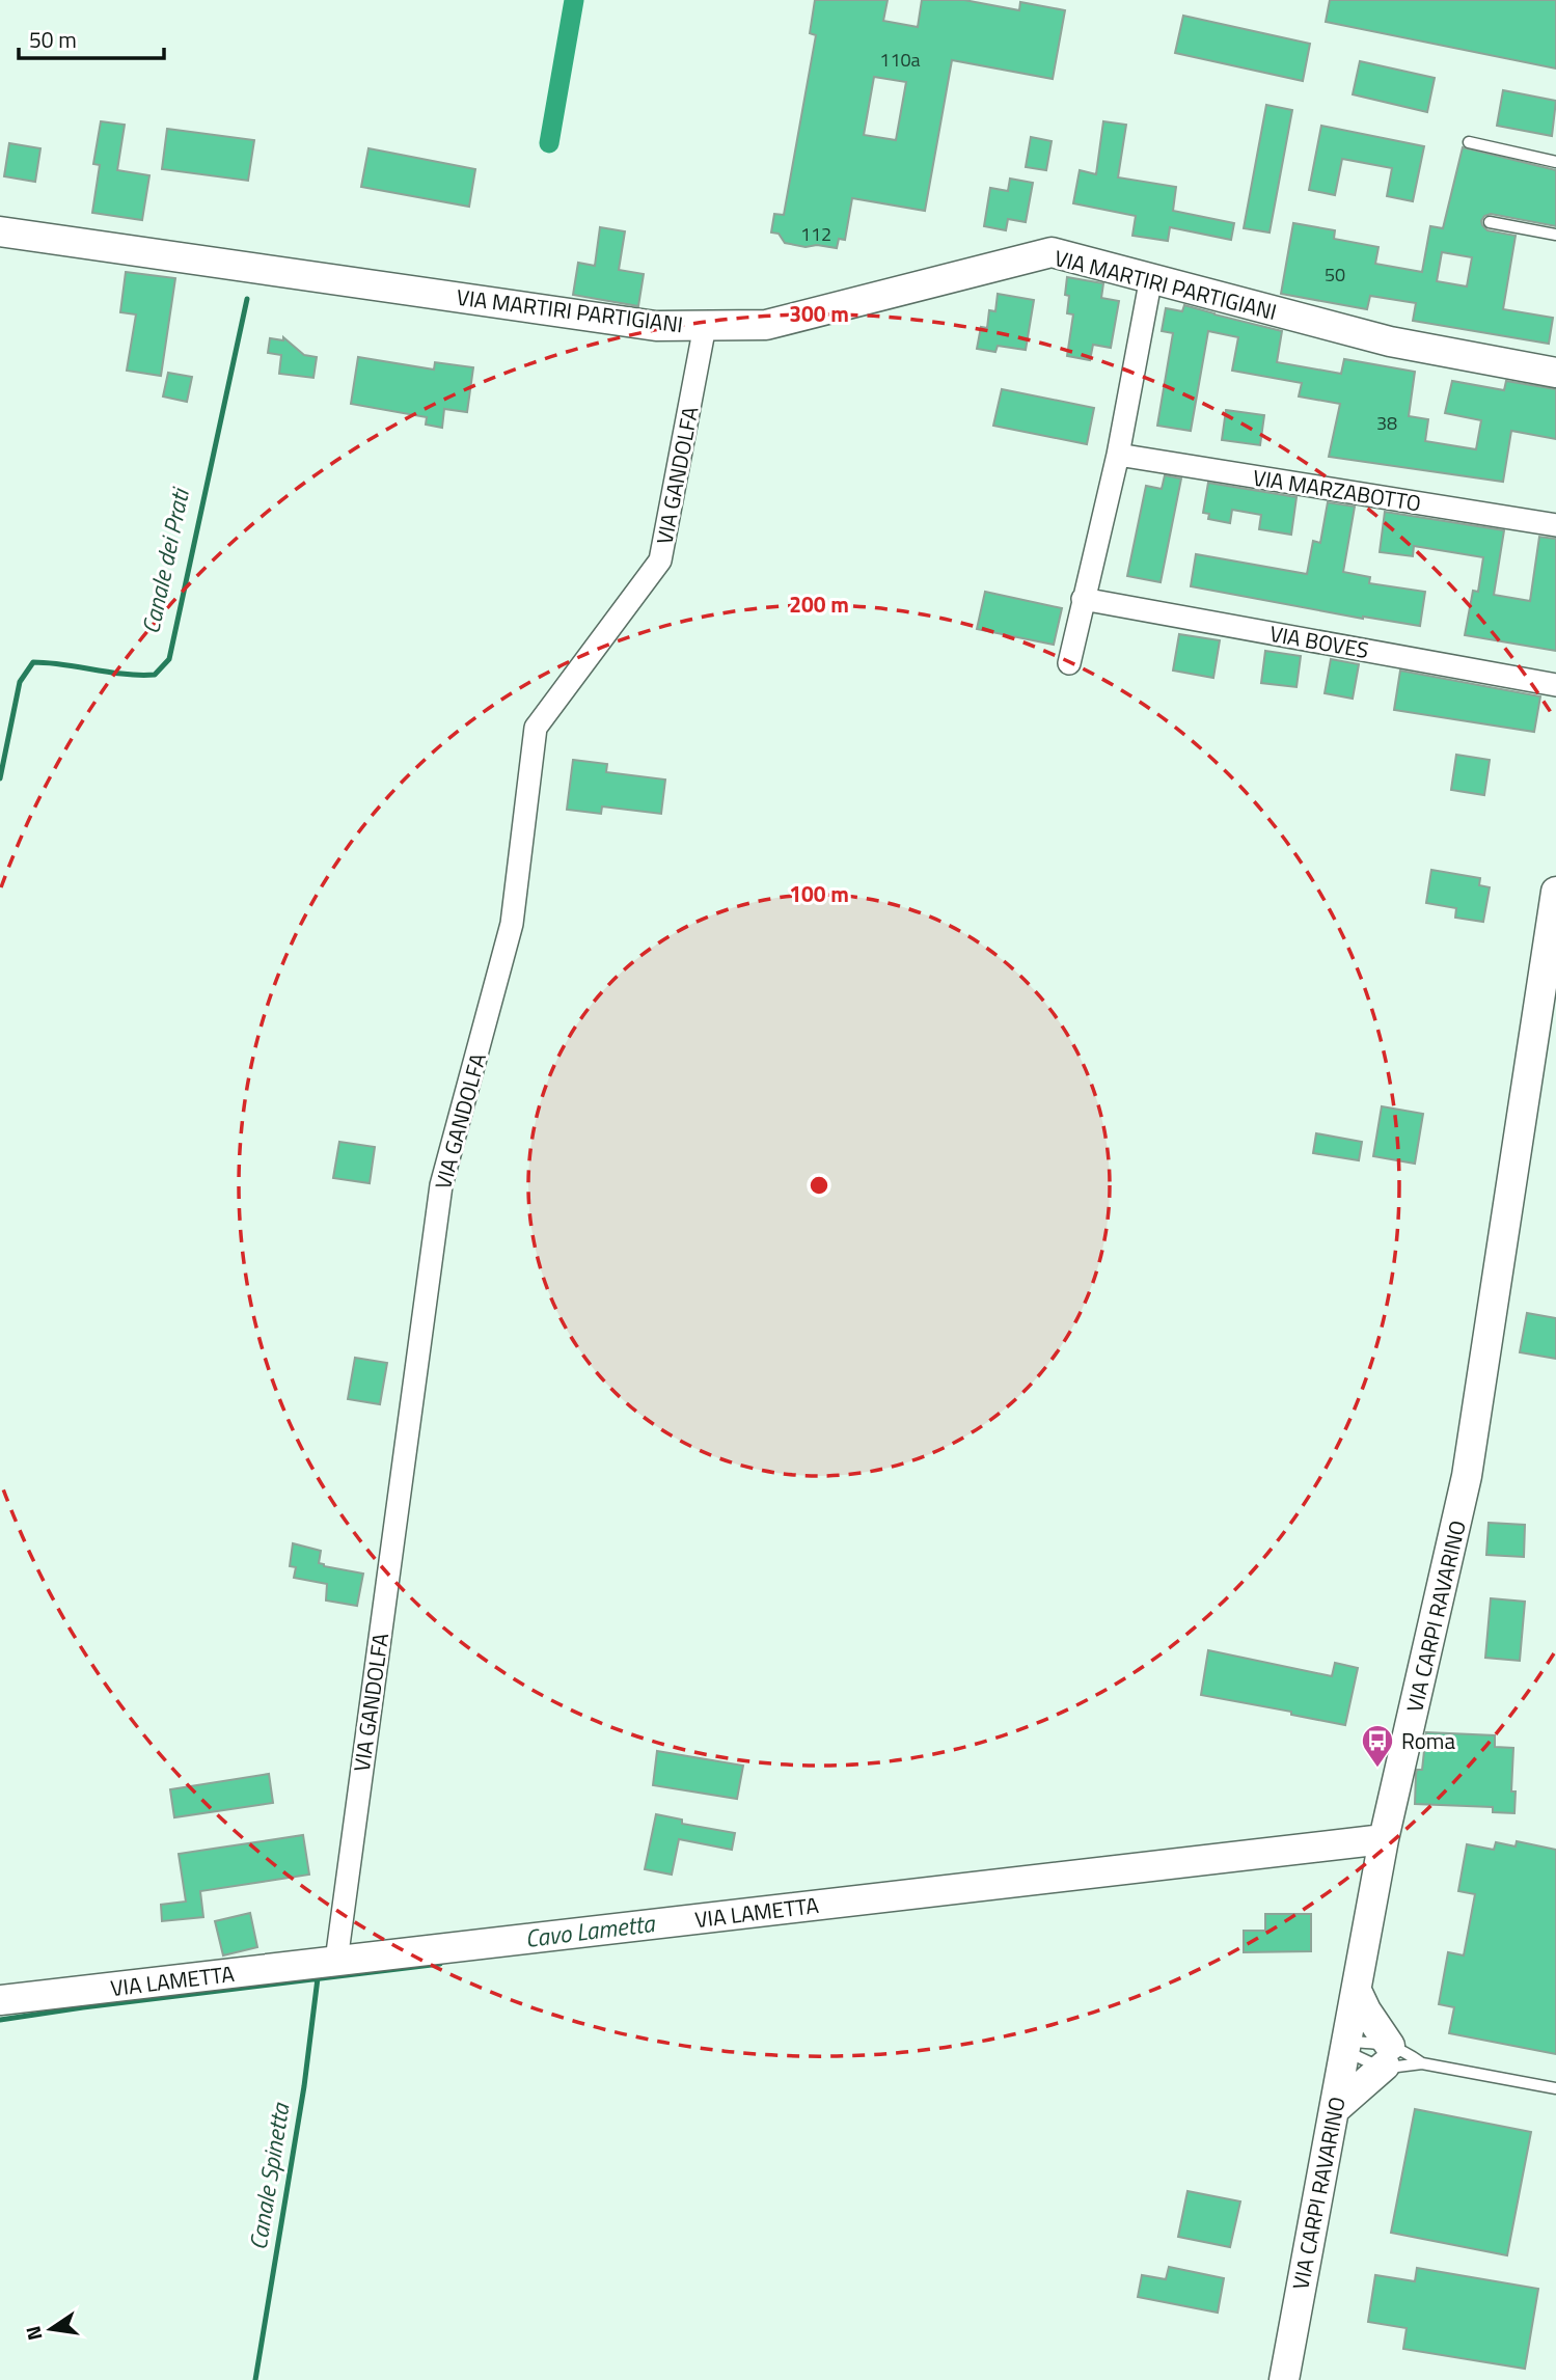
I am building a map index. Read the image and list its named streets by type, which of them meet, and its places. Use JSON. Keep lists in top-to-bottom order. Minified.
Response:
{"streets":{"street":["VIA MARTIRI PARTIGIANI","VIA GANDOLFA","VIA MARZABOTTO","VIA BOVES","VIA CARPI RAVARINO","VIA LAMETTA"]},"crossings":[["VIA MARTIRI PARTIGIANI","VIA GANDOLFA"],["VIA GANDOLFA","VIA LAMETTA"],["VIA CARPI RAVARINO","VIA LAMETTA"]],"water":["Canale dei Prati","Cavo Lametta","Canale Spinetta"],"places":{"bus stop":["Roma"]},"house_numbers":["110a","112","50","38"],"scale_bar":"50 m","north":"left","rings":["300 m","200 m","100 m"]}
